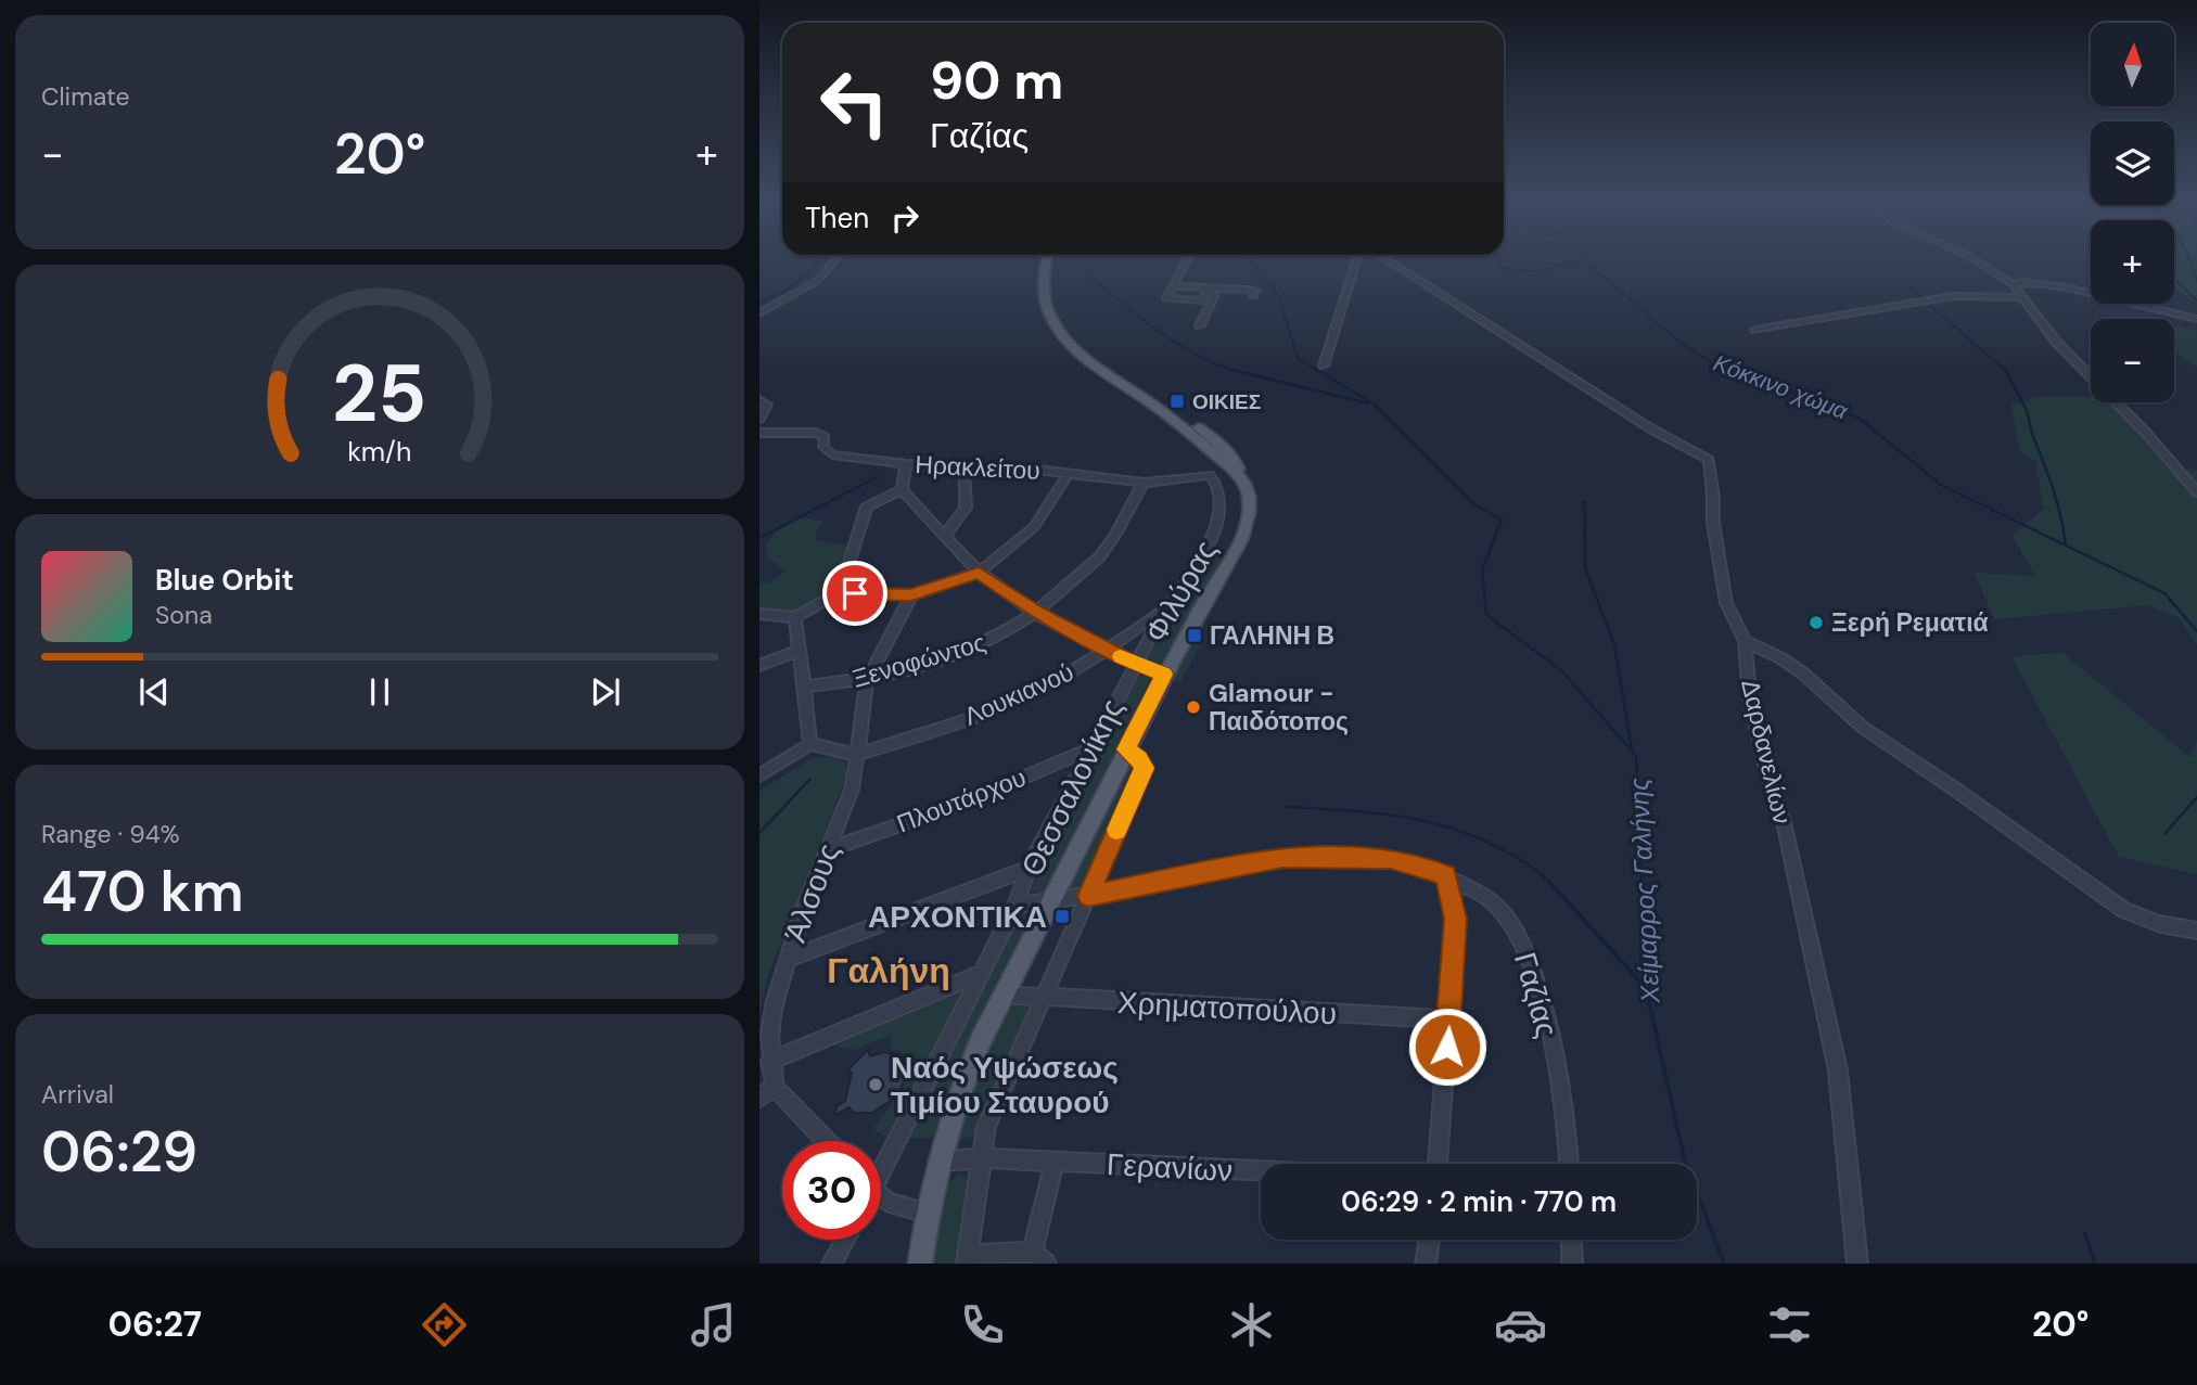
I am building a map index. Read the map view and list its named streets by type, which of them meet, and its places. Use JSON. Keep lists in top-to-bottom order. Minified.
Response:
{"streets":{"main road":["Θεσσαλονίκης"],"street":["Ηρακλείτου","Φιλύρας","Ξενοφώντος","Λουκιανού","Δαρδανελίων","Πλουτάρχου","Άλσους","Γαζίας","Χρηματοπούλου","Γερανίων"]},"crossings":[["Ηρακλείτου","Φιλύρας"],["Ηρακλείτου","Ξενοφώντος"],["Φιλύρας","Λουκιανού"],["Φιλύρας","Πλουτάρχου"],["Φιλύρας","Γαζίας"],["Ξενοφώντος","Άλσους"],["Λουκιανού","Άλσους"],["Θεσσαλονίκης","Γαζίας"],["Θεσσαλονίκης","Χρηματοπούλου"],["Θεσσαλονίκης","Γερανίων"],["Πλουτάρχου","Άλσους"]],"districts":["Γαλήνη"],"water":["Κόκκινο χώμα","Χείμαρρος Γαλήνης"],"places":{"transit":["ΟΙΚΙΕΣ","ΓΑΛΗΝΗ Β","ΑΡΧΟΝΤΙΚΑ"],"other":["Ξερή Ρεματιά","Glamour - Παιδότοπος","Ναός Υψώσεως Τιμίου Σταυρού"]},"north":"top","page":{"tile":["Climate",["Range · 94%","470 km"],["Arrival","06:29"]],"map_buttons":["+","−"],"turn":["90 m","Γαζίας"],"heat":["−","20°","+"],"then":"Then","song":["Blue Orbit","Sona"],"limit":"30","trip":"06:29 · 2 min · 770 m","tabs":["06:27","20°"],"gauge":["25","km/h"]}}
